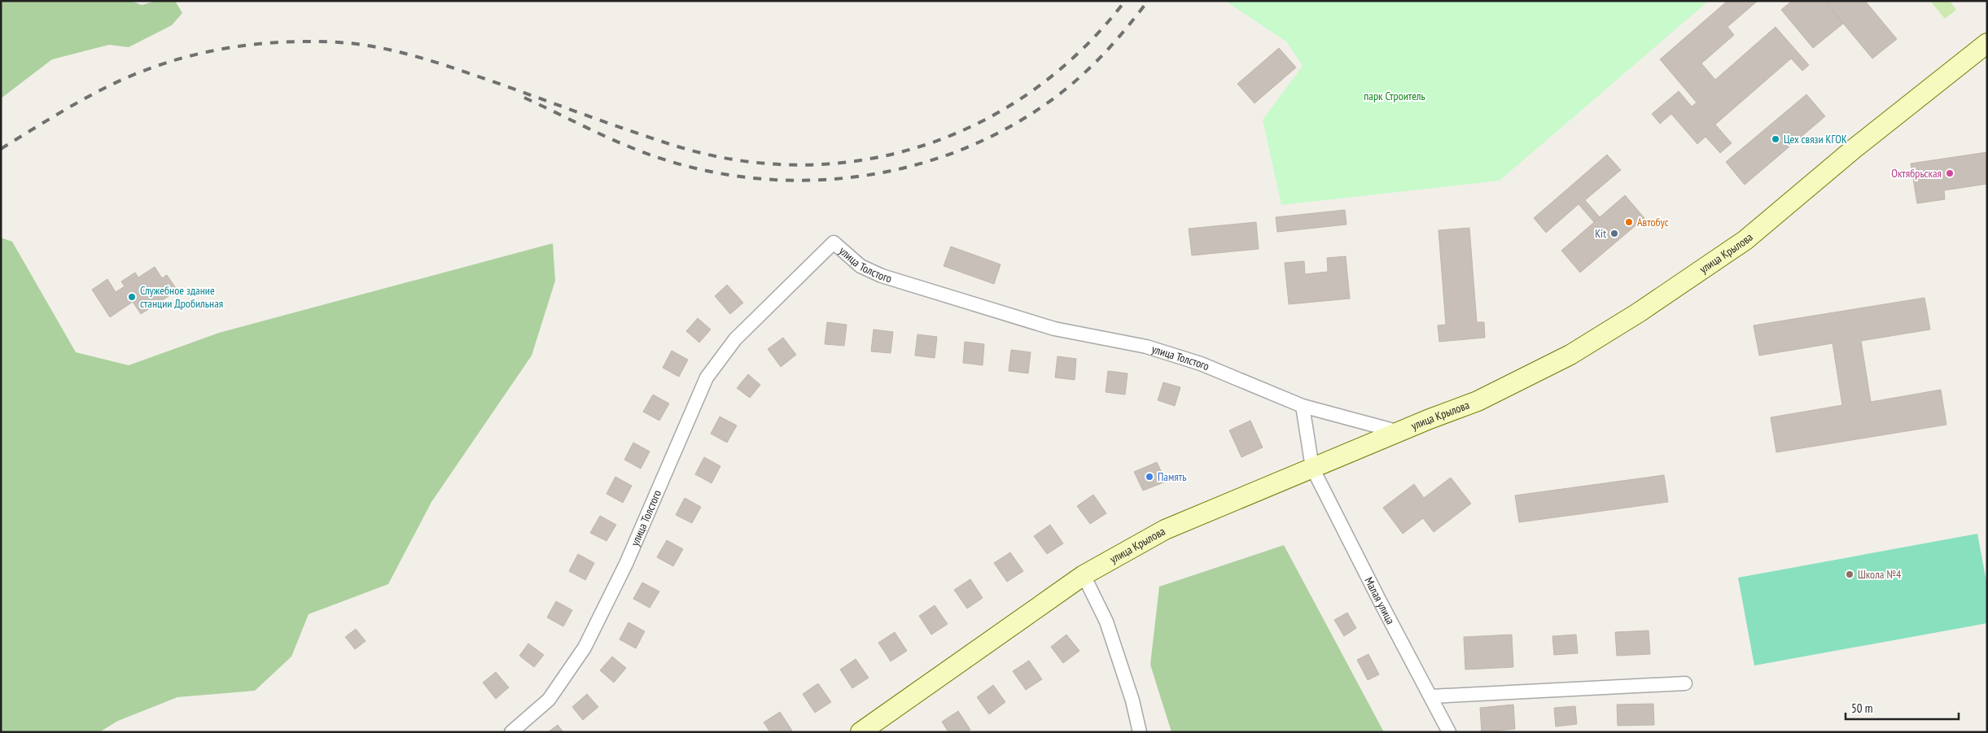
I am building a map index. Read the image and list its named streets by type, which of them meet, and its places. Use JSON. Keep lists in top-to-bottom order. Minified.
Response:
{"streets":{"main road":["улица Крылова"],"street":["улица Толстого","Малая улица"]},"crossings":[["улица Крылова","улица Толстого"],["улица Крылова","Малая улица"],["улица Толстого","Малая улица"]],"parks":["парк Строитель"],"places":["Цех связи КГОК","Октябрьская","Автобус","Kit","Служебное здание станции Дробильная","Память","Школа №4"],"scale_bar":"50 m"}
